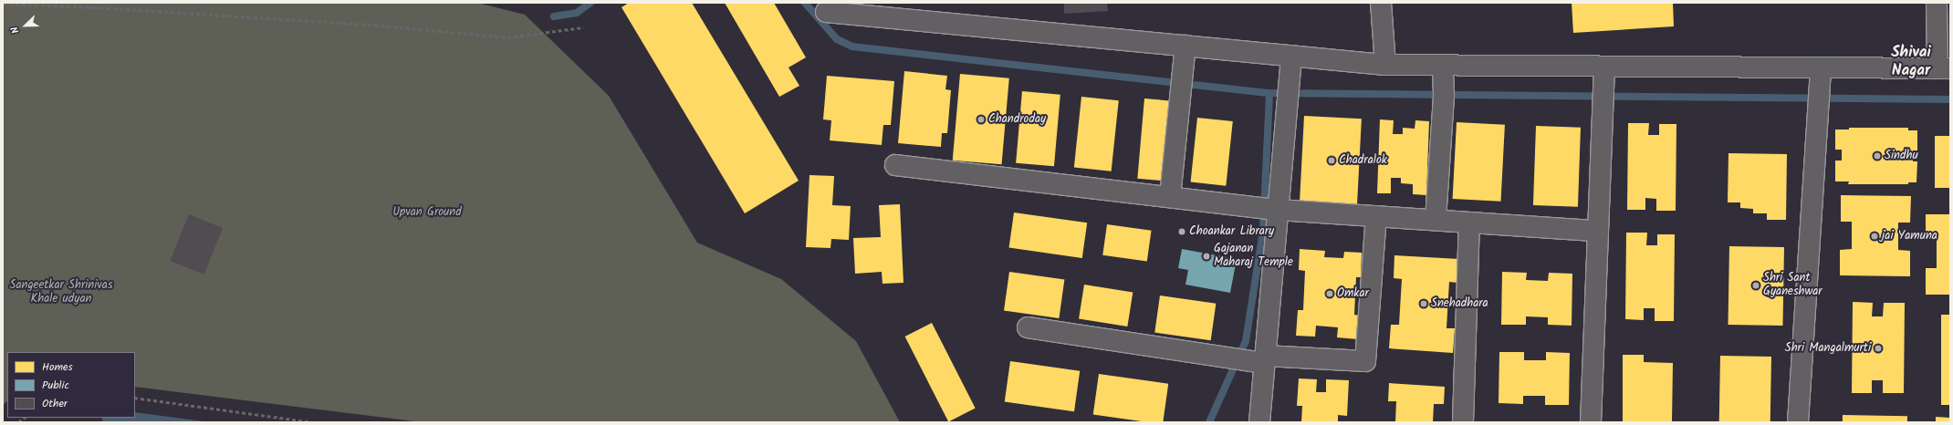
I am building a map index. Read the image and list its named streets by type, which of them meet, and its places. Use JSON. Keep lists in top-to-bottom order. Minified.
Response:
{"districts":["Shivai Nagar"],"parks":["Upvan Ground","Sangeetkar Shrinivas Khale udyan"],"places":["Chandroday","Sindhu","Chadralok","Choankar Library","jai Yamuna","Gajanan Maharaj Temple","Shri Sant Gyaneshwar","Omkar","Snehadhara","Shri Mangalmurti"],"legend":["Homes","Public","Other"],"north":"bottom left"}
